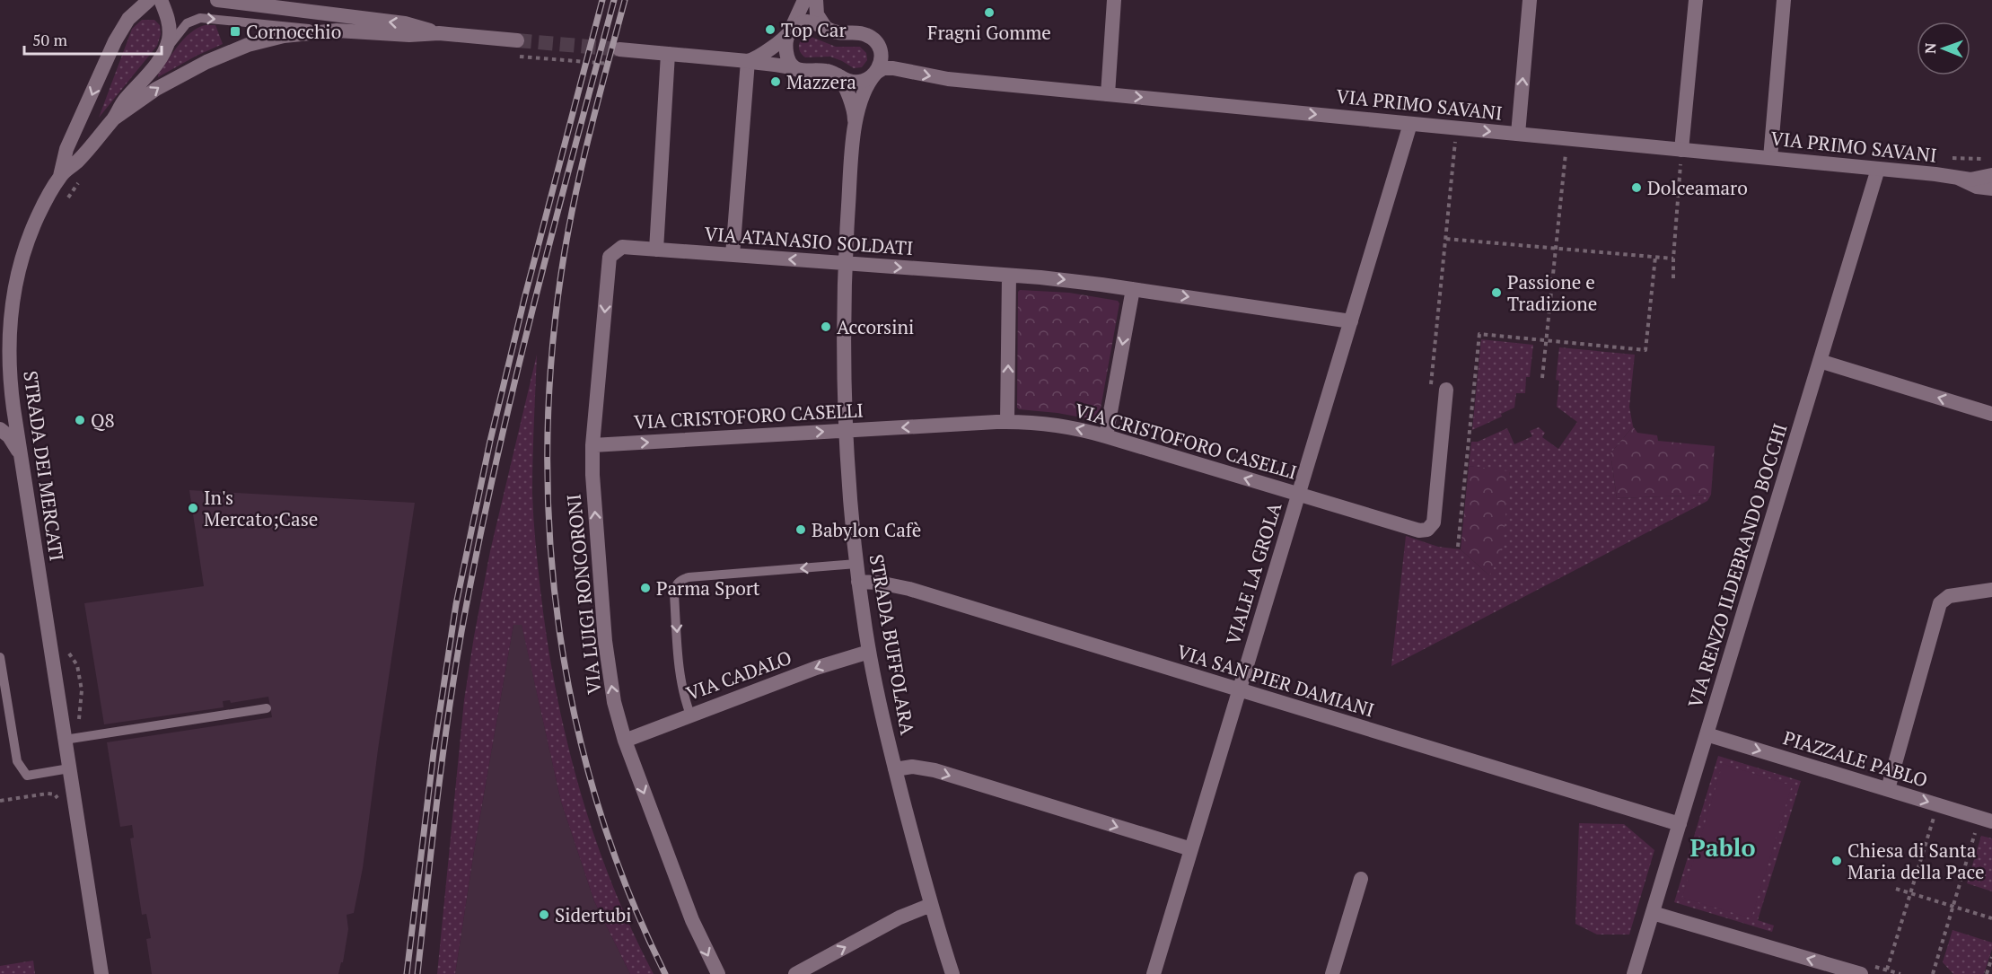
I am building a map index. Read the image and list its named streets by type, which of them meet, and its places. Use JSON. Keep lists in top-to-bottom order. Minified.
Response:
{"streets":{"street":["VIA PRIMO SAVANI","VIA ATANASIO SOLDATI","VIA CRISTOFORO CASELLI","STRADA DEI MERCATI","VIA RENZO ILDEBRANDO BOCCHI","VIALE LA GROLA","VIA LUIGI RONCORONI","STRADA BUFFOLARA","VIA CADALO","VIA SAN PIER DAMIANI","PIAZZALE PABLO"]},"crossings":[["VIA PRIMO SAVANI","VIA RENZO ILDEBRANDO BOCCHI"],["VIA PRIMO SAVANI","VIALE LA GROLA"],["VIA PRIMO SAVANI","STRADA BUFFOLARA"],["VIA ATANASIO SOLDATI","VIA LUIGI RONCORONI"],["VIA ATANASIO SOLDATI","STRADA BUFFOLARA"],["VIA CRISTOFORO CASELLI","VIALE LA GROLA"],["VIA CRISTOFORO CASELLI","VIA LUIGI RONCORONI"],["VIA CRISTOFORO CASELLI","STRADA BUFFOLARA"],["VIA RENZO ILDEBRANDO BOCCHI","VIA SAN PIER DAMIANI"],["VIA RENZO ILDEBRANDO BOCCHI","PIAZZALE PABLO"],["VIALE LA GROLA","VIA SAN PIER DAMIANI"],["VIA LUIGI RONCORONI","VIA CADALO"],["STRADA BUFFOLARA","VIA CADALO"],["STRADA BUFFOLARA","VIA SAN PIER DAMIANI"]],"one_way":["VIA PRIMO SAVANI","VIA CADALO","PIAZZALE PABLO"],"districts":["Pablo"],"places":{"other":["Fragni Gomme","Top Car","Mazzera","Dolceamaro","Passione e Tradizione","Accorsini","Q8","In's Mercato;Case","Babylon Cafè","Parma Sport","Chiesa di Santa Maria della Pace","Sidertubi"],"transit":["Cornocchio"]},"scale_bar":"50 m","north":"left"}
